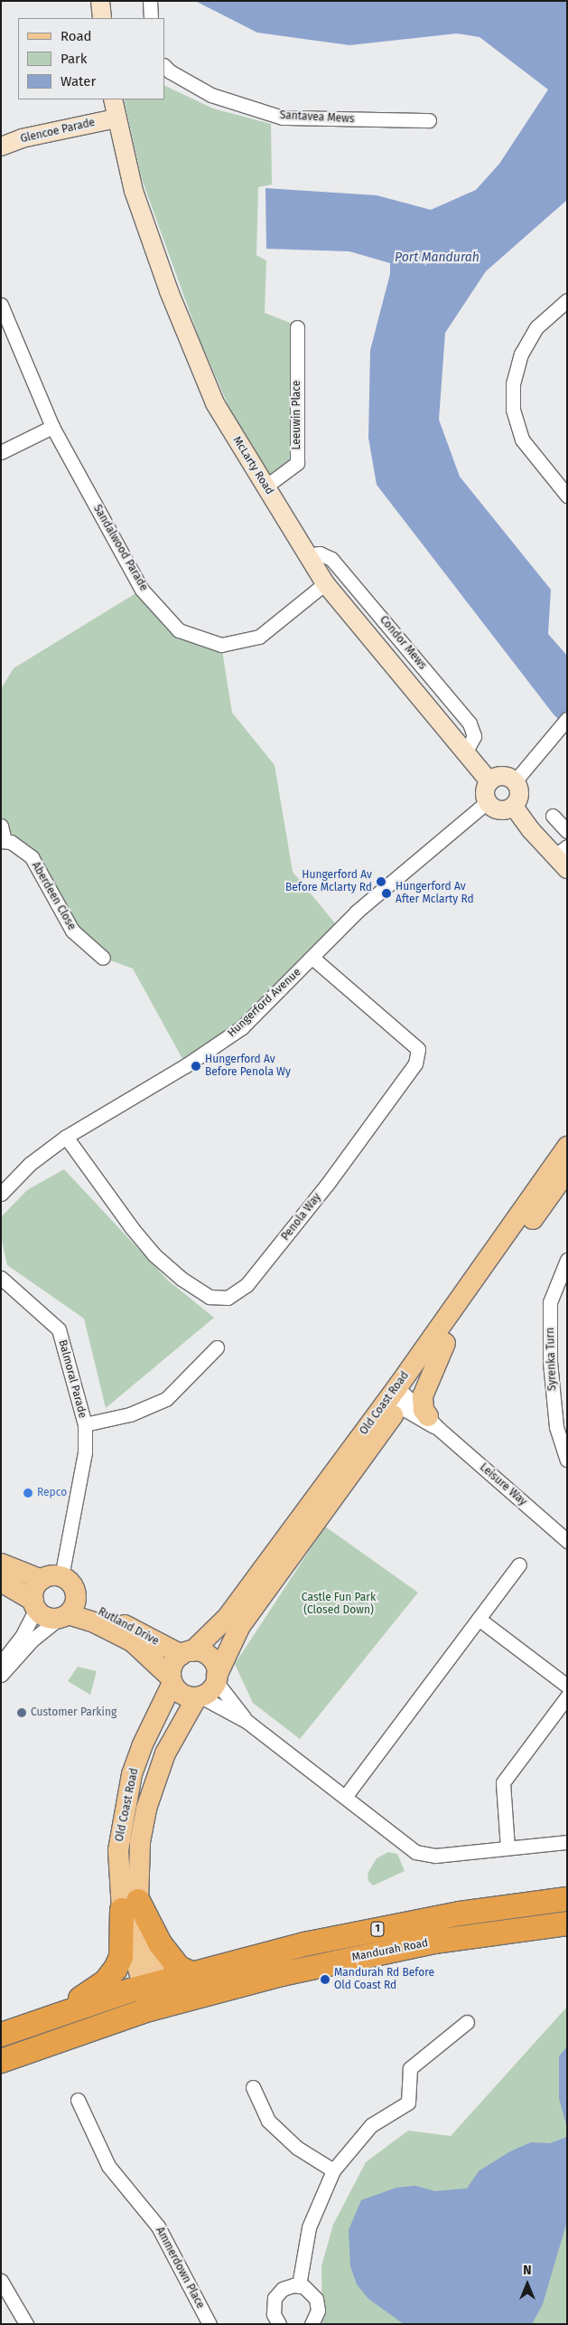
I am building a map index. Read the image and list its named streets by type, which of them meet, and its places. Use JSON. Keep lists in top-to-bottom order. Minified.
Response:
{"streets":{"highway":["1","Mandurah Road"],"main road":["Old Coast Road","Rutland Drive"],"street":["Santavea Mews","Glencoe Parade","Leeuwin Place","McLarty Road","Sandalwood Parade","Condor Mews","Aberdeen Close","Hungerford Avenue","Penola Way","Syrenka Turn","Balmoral Parade","Leisure Way","Ammerdown Place"]},"crossings":[["Glencoe Parade","McLarty Road"],["Leeuwin Place","McLarty Road"],["McLarty Road","Sandalwood Parade"],["McLarty Road","Condor Mews"],["McLarty Road","Hungerford Avenue"],["Hungerford Avenue","Penola Way"],["Balmoral Parade","Rutland Drive"],["Old Coast Road","Leisure Way"],["Old Coast Road","Rutland Drive"],["Old Coast Road","1"],["Old Coast Road","Mandurah Road"],["1","Mandurah Road"]],"water":["Port Mandurah"],"parks":["Castle Fun Park (Closed Down)"],"places":["Hungerford Av Before Mclarty Rd","Hungerford Av After Mclarty Rd","Hungerford Av Before Penola Wy","Repco","Customer Parking","Mandurah Rd Before Old Coast Rd"],"legend":["Road","Park","Water"],"north":"top"}
